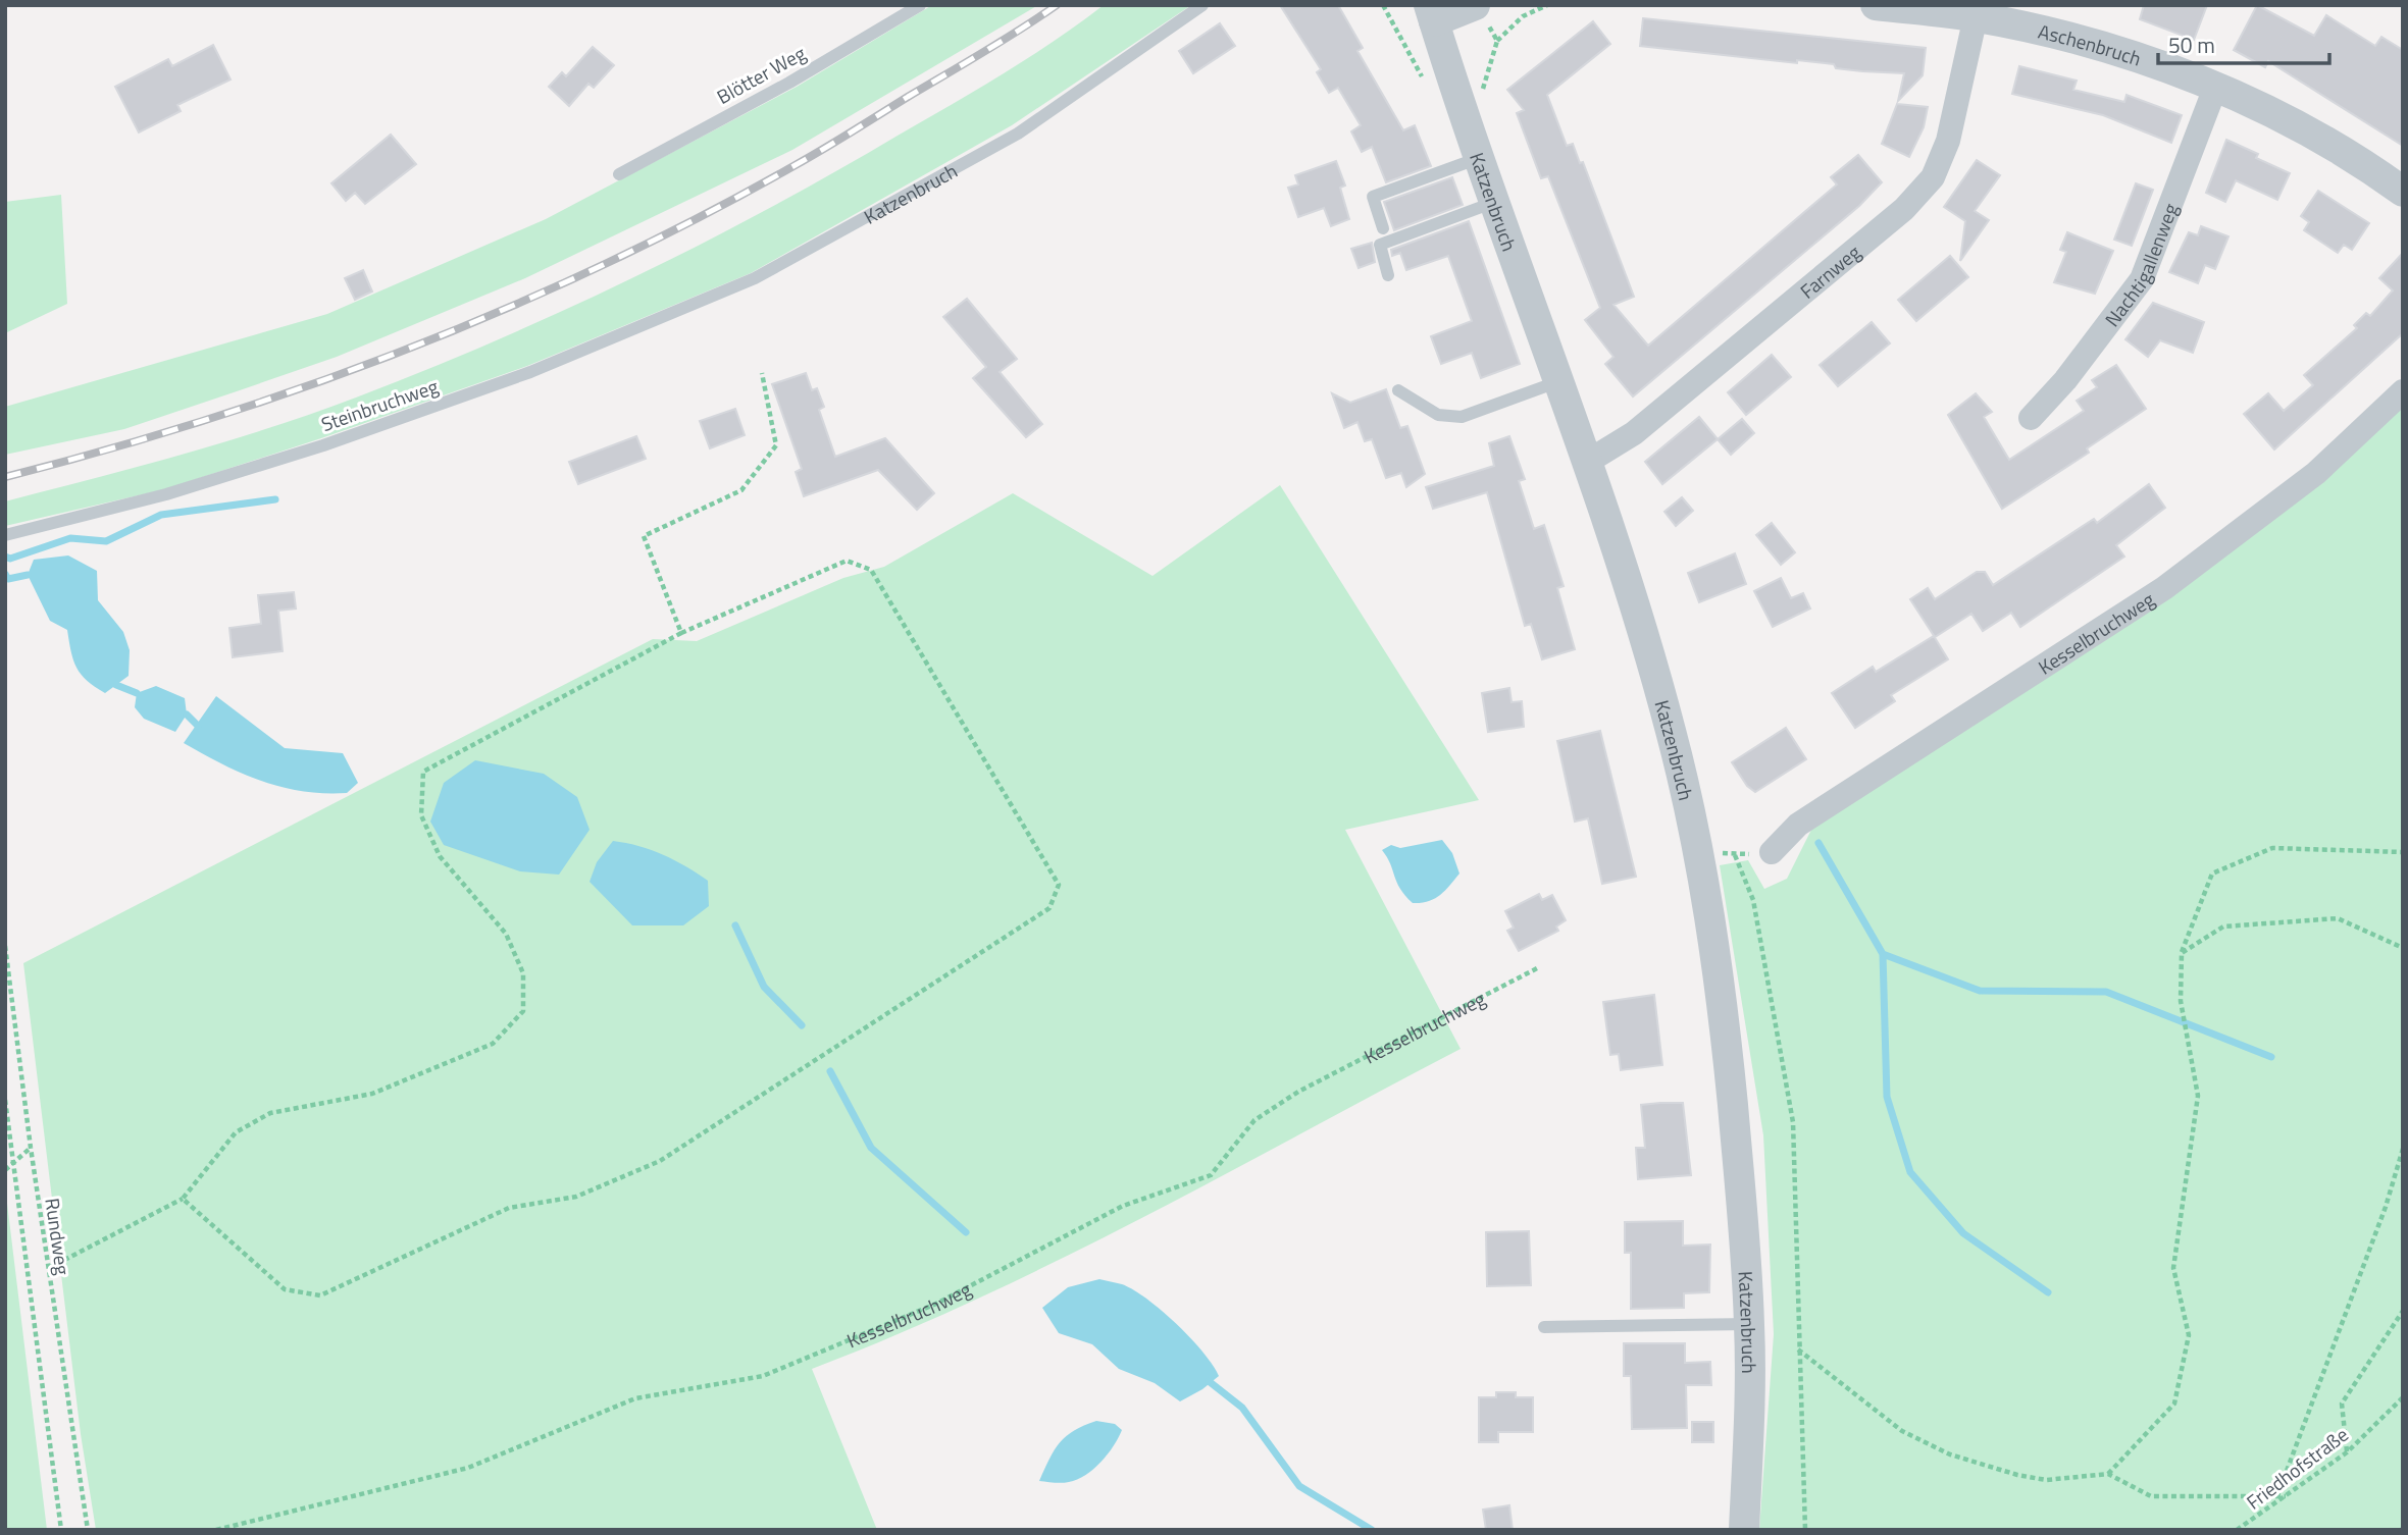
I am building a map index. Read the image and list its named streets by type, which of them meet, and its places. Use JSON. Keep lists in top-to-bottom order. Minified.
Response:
{"streets":{"street":["Aschenbruch","Katzenbruch","Nachtigallenweg","Farnweg","Kesselbruchweg"],"lane":["Blötter Weg","Steinbruchweg"],"path":["Rundweg","Friedhofstraße"]},"crossings":[["Aschenbruch","Nachtigallenweg"],["Aschenbruch","Farnweg"],["Katzenbruch","Farnweg"],["Katzenbruch","Steinbruchweg"]],"scale_bar":"50 m"}
